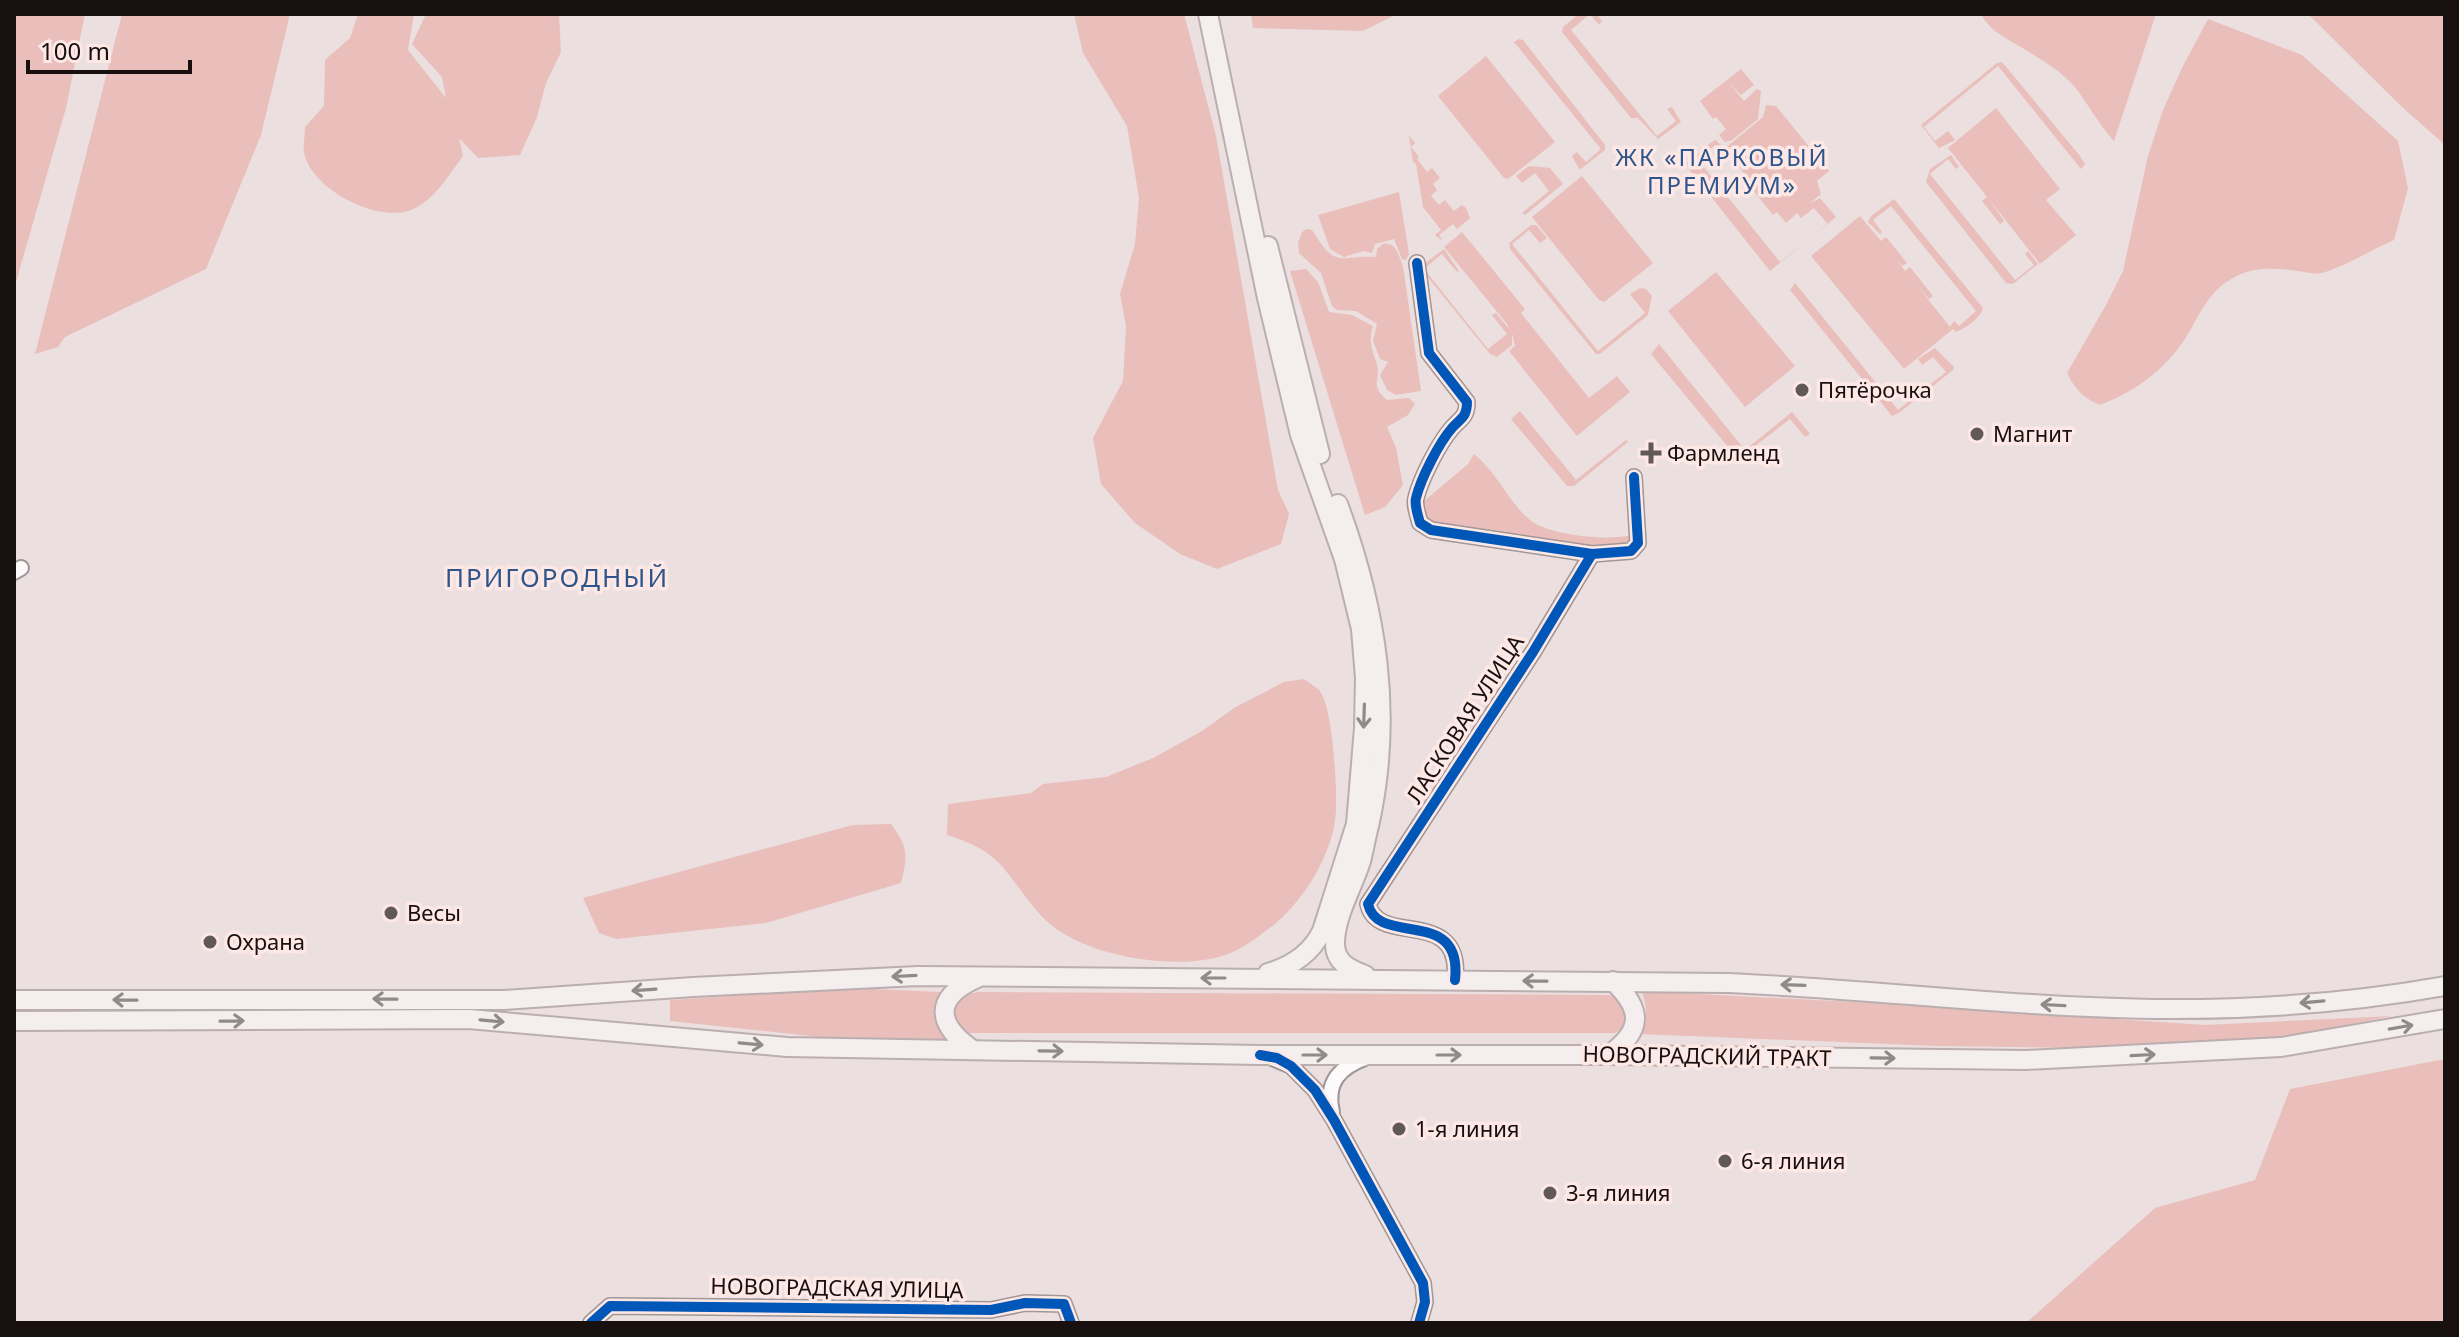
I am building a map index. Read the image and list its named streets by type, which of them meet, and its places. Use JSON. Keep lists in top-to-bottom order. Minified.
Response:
{"streets":{"main road":["НОВОГРАДСКИЙ ТРАКТ"],"street":["ЛАСКОВАЯ УЛИЦА","НОВОГРАДСКАЯ УЛИЦА"]},"districts":["ЖК «ПАРКОВЫЙ ПРЕМИУМ»","ПРИГОРОДНЫЙ"],"places":{"other":["Пятёрочка","Магнит","Весы","Охрана","1-я линия","6-я линия","3-я линия"],"health":["Фармленд"]},"scale_bar":"100 m"}
